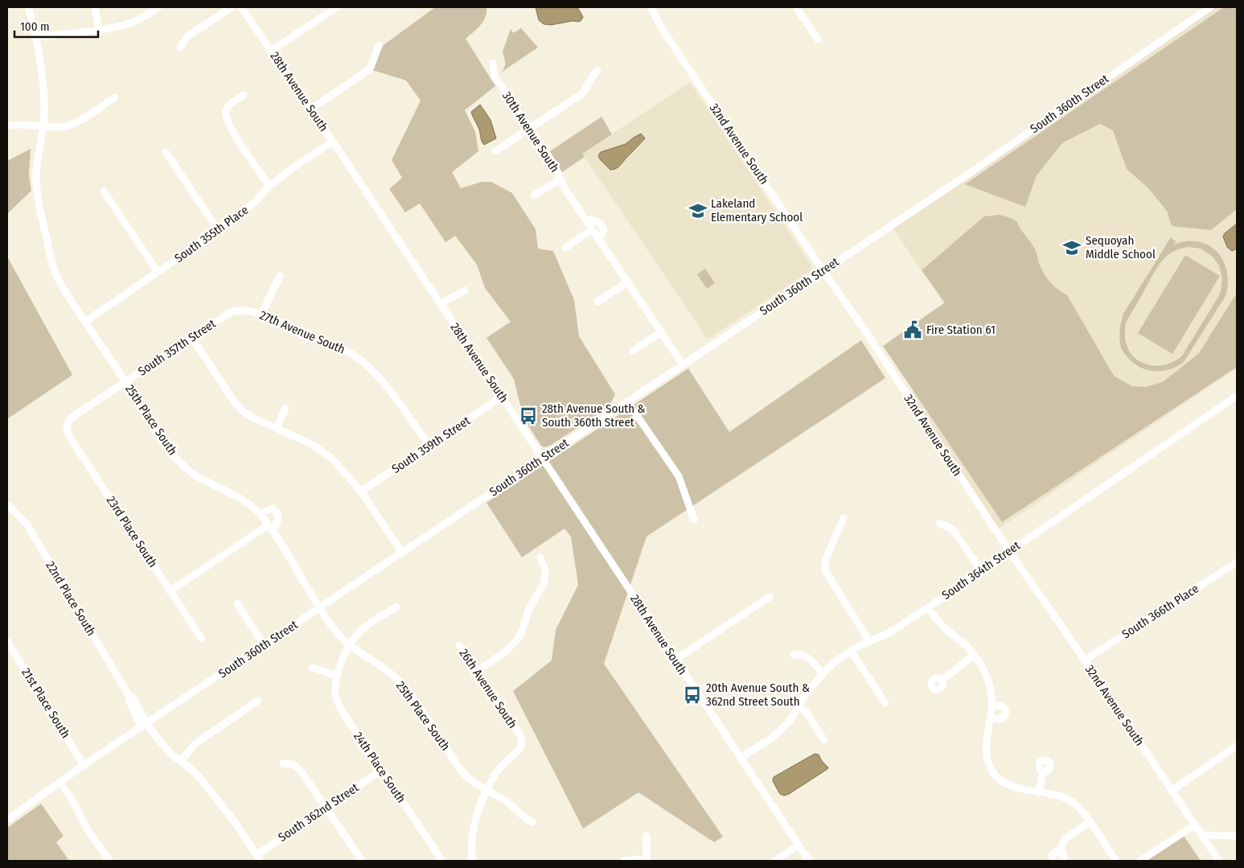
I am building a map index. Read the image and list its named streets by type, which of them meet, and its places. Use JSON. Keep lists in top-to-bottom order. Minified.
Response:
{"streets":{"street":["28th Avenue South","South 360th Street","30th Avenue South","32nd Avenue South","South 355th Place","27th Avenue South","South 357th Street","25th Place South","South 359th Street","23rd Place South","South 364th Street","22nd Place South","South 366th Place","26th Avenue South","21st Place South","24th Place South","South 362nd Street"]},"crossings":[["28th Avenue South","South 360th Street"],["28th Avenue South","South 355th Place"],["28th Avenue South","South 359th Street"],["28th Avenue South","South 364th Street"],["South 360th Street","30th Avenue South"],["South 360th Street","32nd Avenue South"],["South 360th Street","25th Place South"],["South 360th Street","22nd Place South"],["South 360th Street","21st Place South"],["32nd Avenue South","South 364th Street"],["32nd Avenue South","South 366th Place"],["South 355th Place","25th Place South"],["27th Avenue South","South 357th Street"],["27th Avenue South","South 359th Street"],["South 357th Street","25th Place South"],["South 357th Street","23rd Place South"],["25th Place South","26th Avenue South"],["25th Place South","24th Place South"],["22nd Place South","South 362nd Street"],["24th Place South","South 362nd Street"]],"places":{"school or university":["Lakeland Elementary School","Sequoyah Middle School"],"public building":["Fire Station 61"],"bus stop":["28th Avenue South & South 360th Street","20th Avenue South & 362nd Street South"]},"scale_bar":"100 m"}
